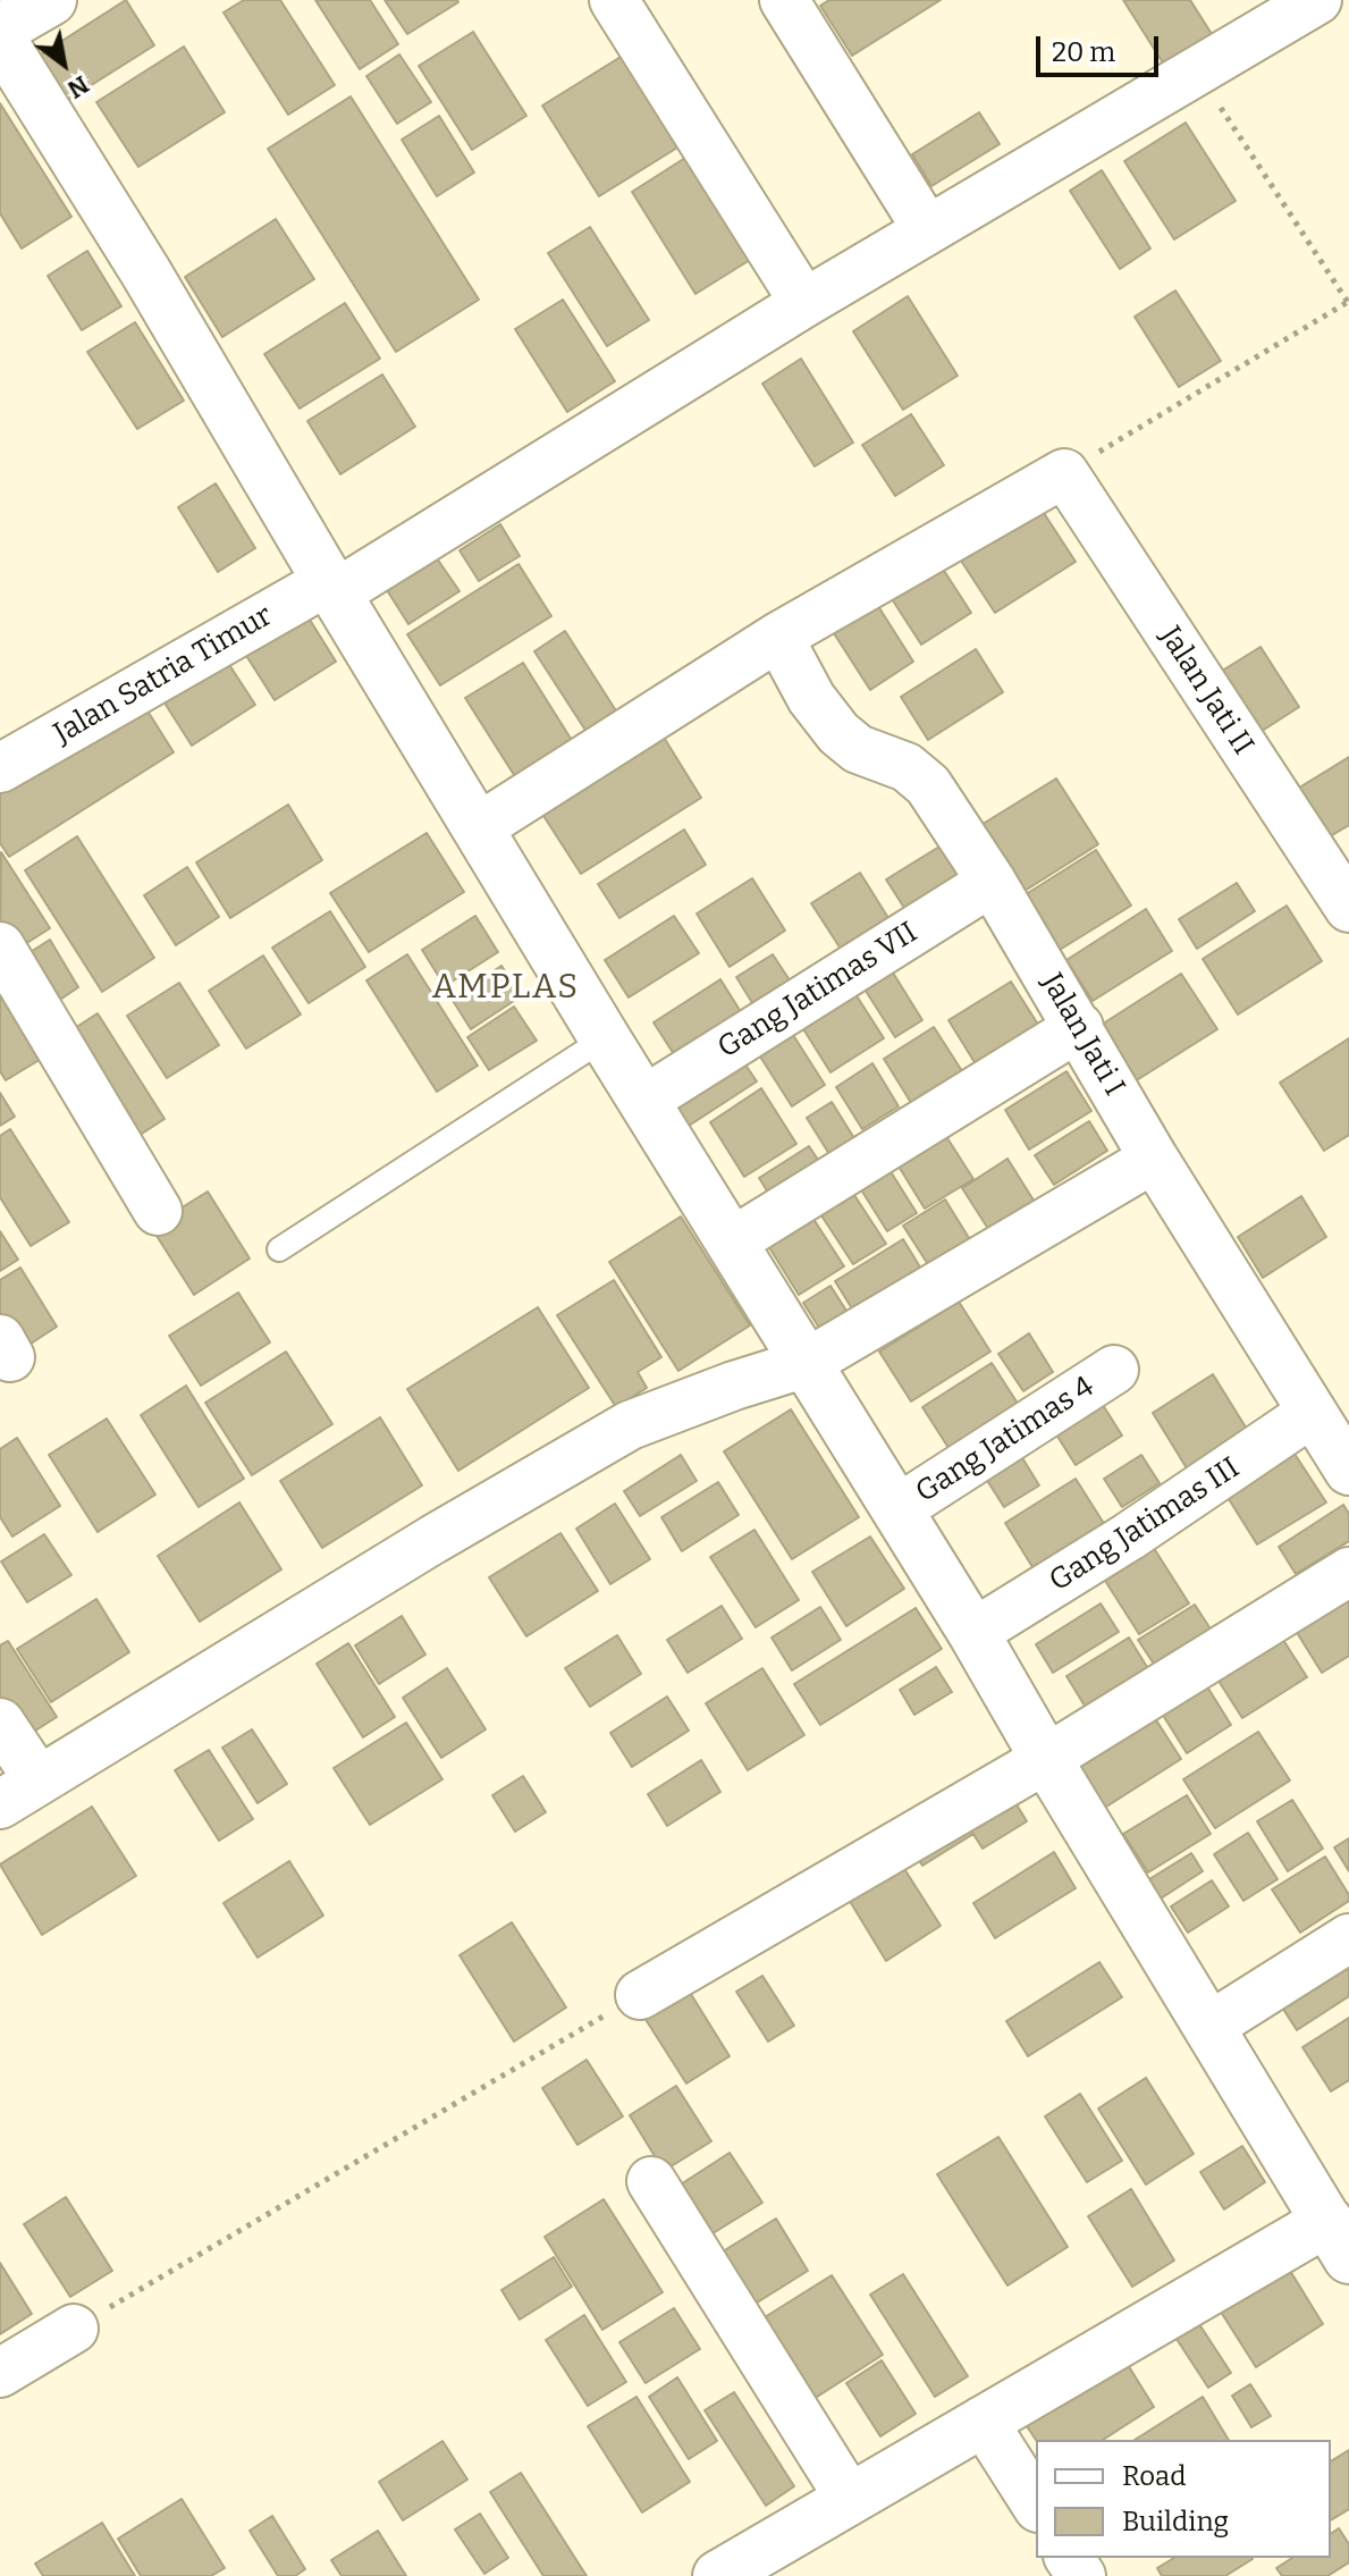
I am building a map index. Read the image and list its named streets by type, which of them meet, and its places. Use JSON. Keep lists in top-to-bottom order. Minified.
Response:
{"streets":{"street":["Jalan Satria Timur","Jalan Jati II","Gang Jatimas VII","Jalan Jati I","Gang Jatimas 4","Gang Jatimas III"]},"crossings":[["Gang Jatimas VII","Jalan Jati I"],["Jalan Jati I","Gang Jatimas III"]],"districts":["AMPLAS"],"legend":["Road","Building"],"scale_bar":"20 m","north":"bottom right"}
